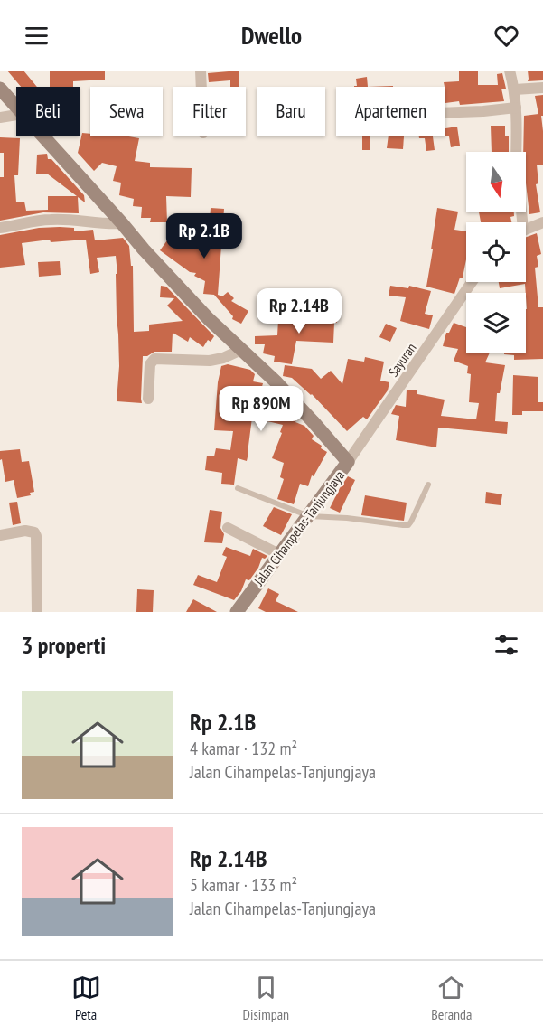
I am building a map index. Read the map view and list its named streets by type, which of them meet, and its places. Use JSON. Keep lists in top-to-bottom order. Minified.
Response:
{"streets":{"main road":["Jalan Cihampelas-Tanjungjaya"],"street":["Sayuran"]},"crossings":[["Sayuran","Jalan Cihampelas-Tanjungjaya"]],"north":"bottom","page":{"header":"Dwello","chip":["Beli","Sewa","Filter","Baru","Apartemen"],"price":["Rp 2.1B","Rp 2.14B","Rp 890M"],"heading":"3 properti","list":[{"name":"Rp 2.1B","note":"4 kamar · 132 m² · Jalan Cihampelas-Tanjungjaya"},{"name":"Rp 2.14B","note":"5 kamar · 133 m² · Jalan Cihampelas-Tanjungjaya"}],"tabs":["Peta","Disimpan","Beranda"]}}
